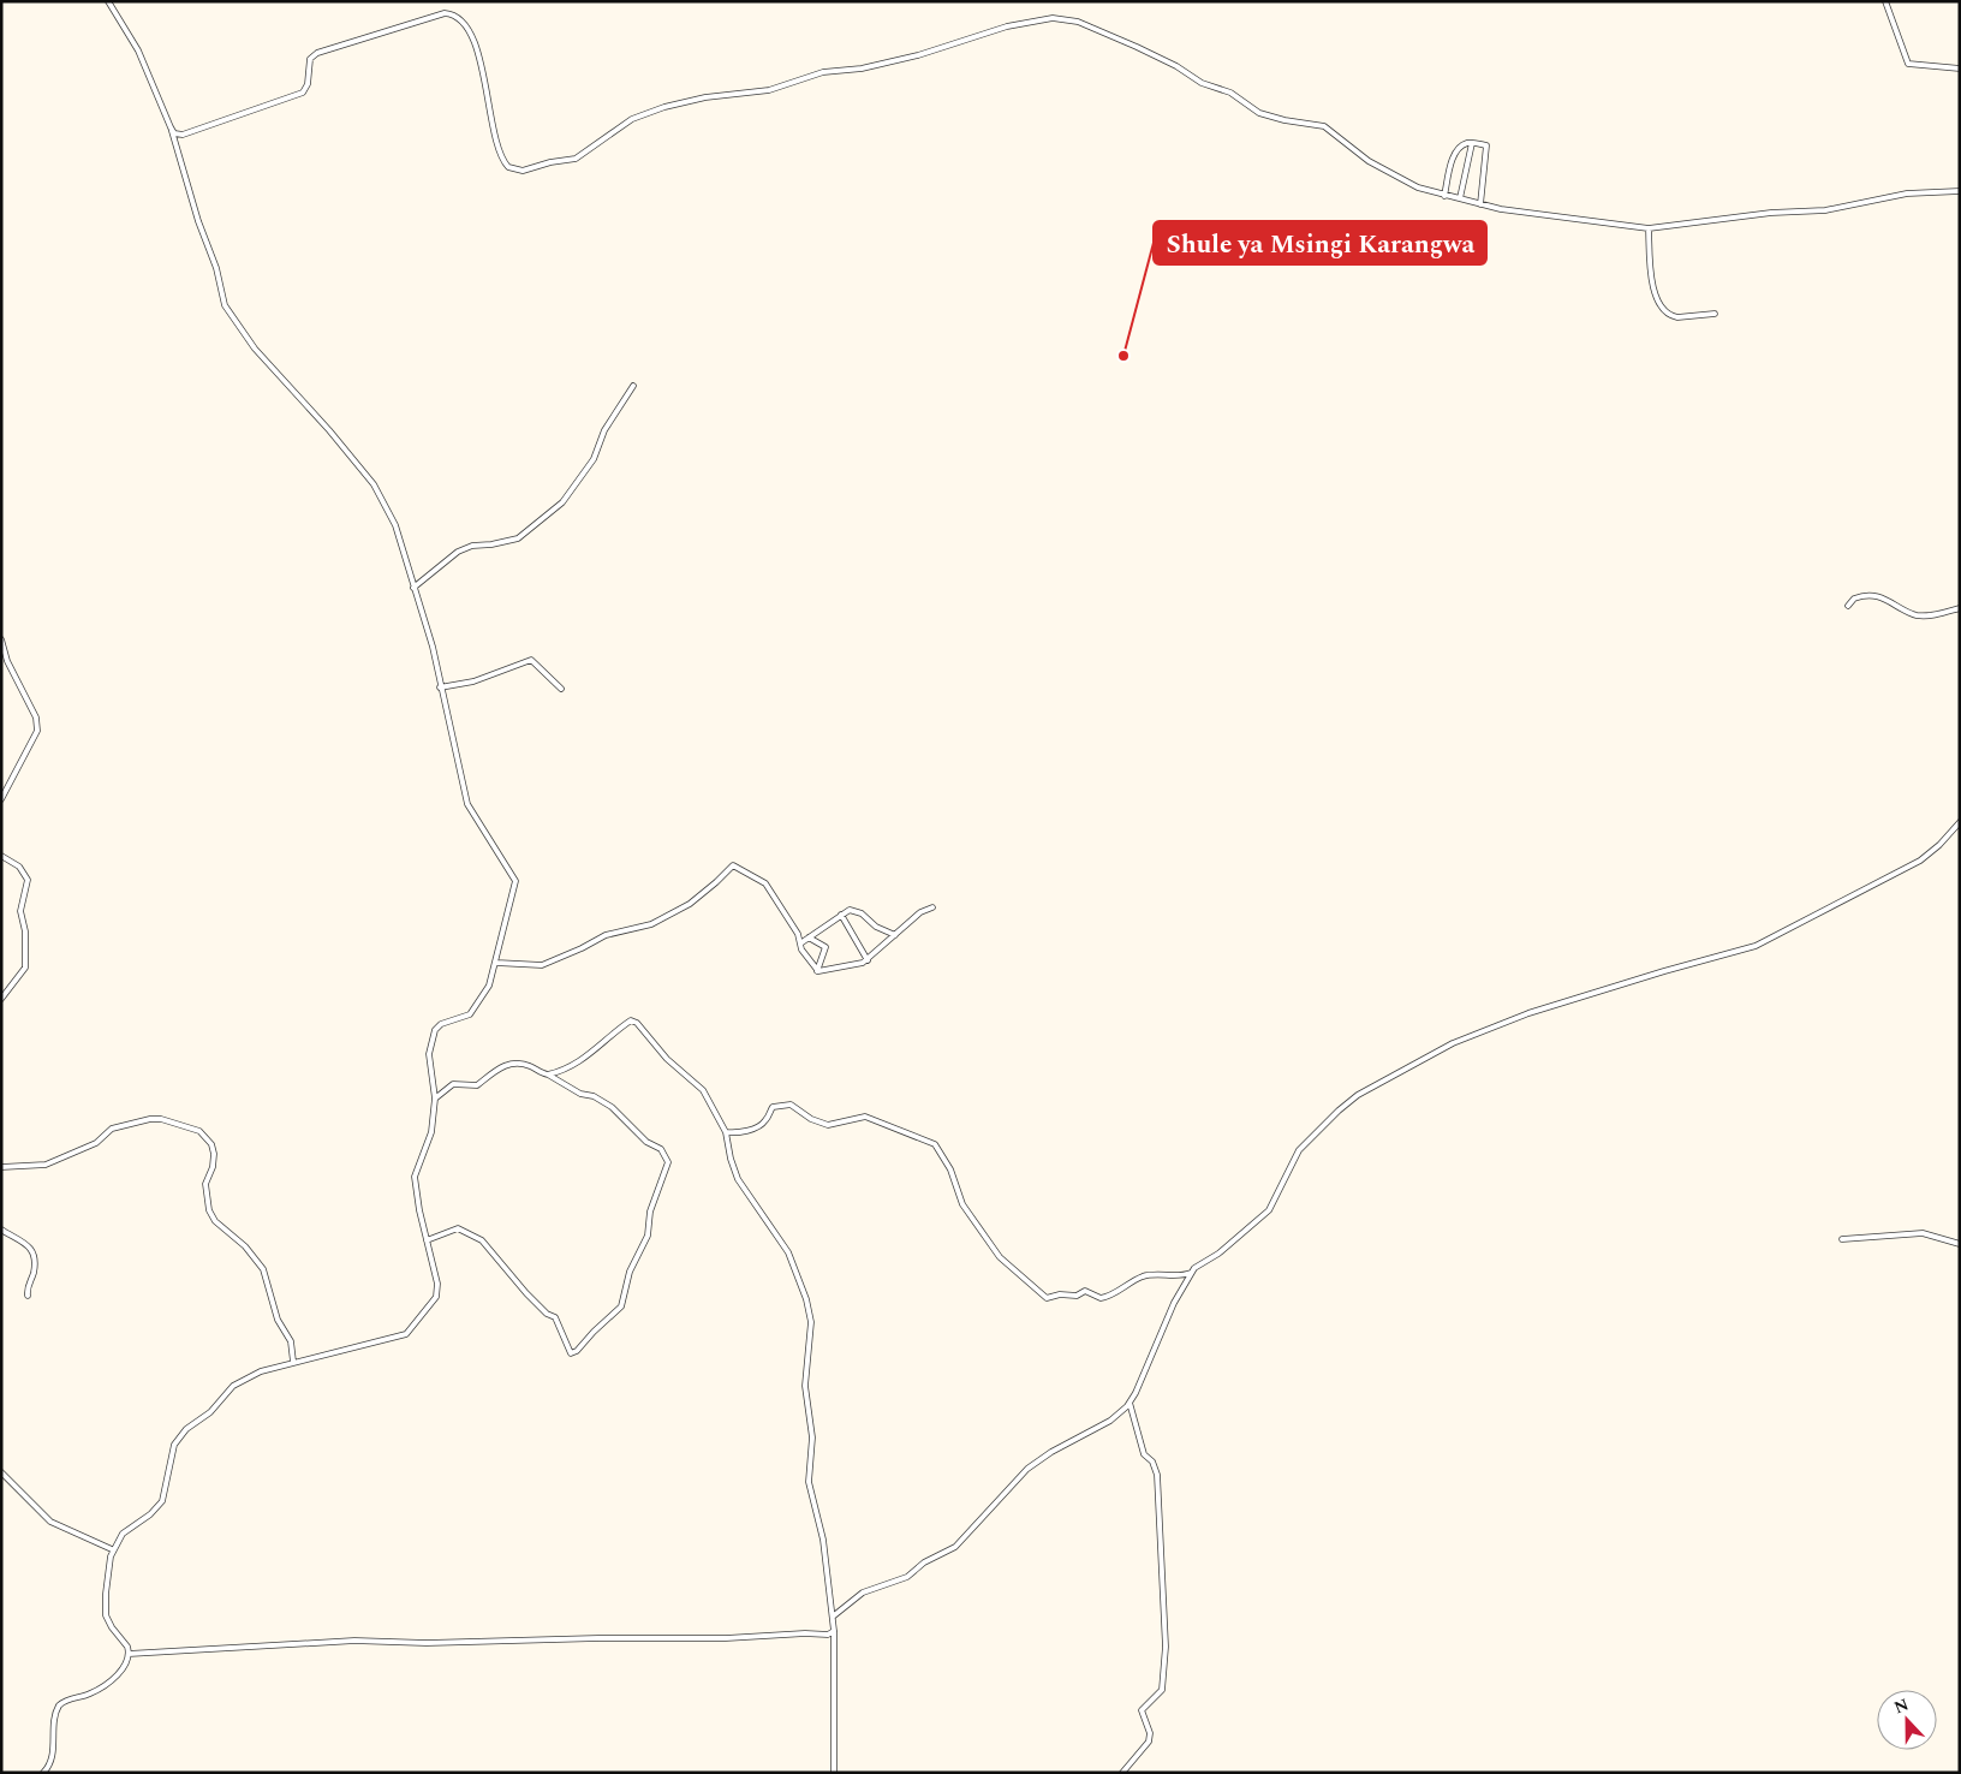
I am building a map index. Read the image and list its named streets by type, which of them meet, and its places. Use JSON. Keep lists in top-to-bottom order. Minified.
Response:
{"places":["Shule ya Msingi Karangwa"],"north":"top"}
